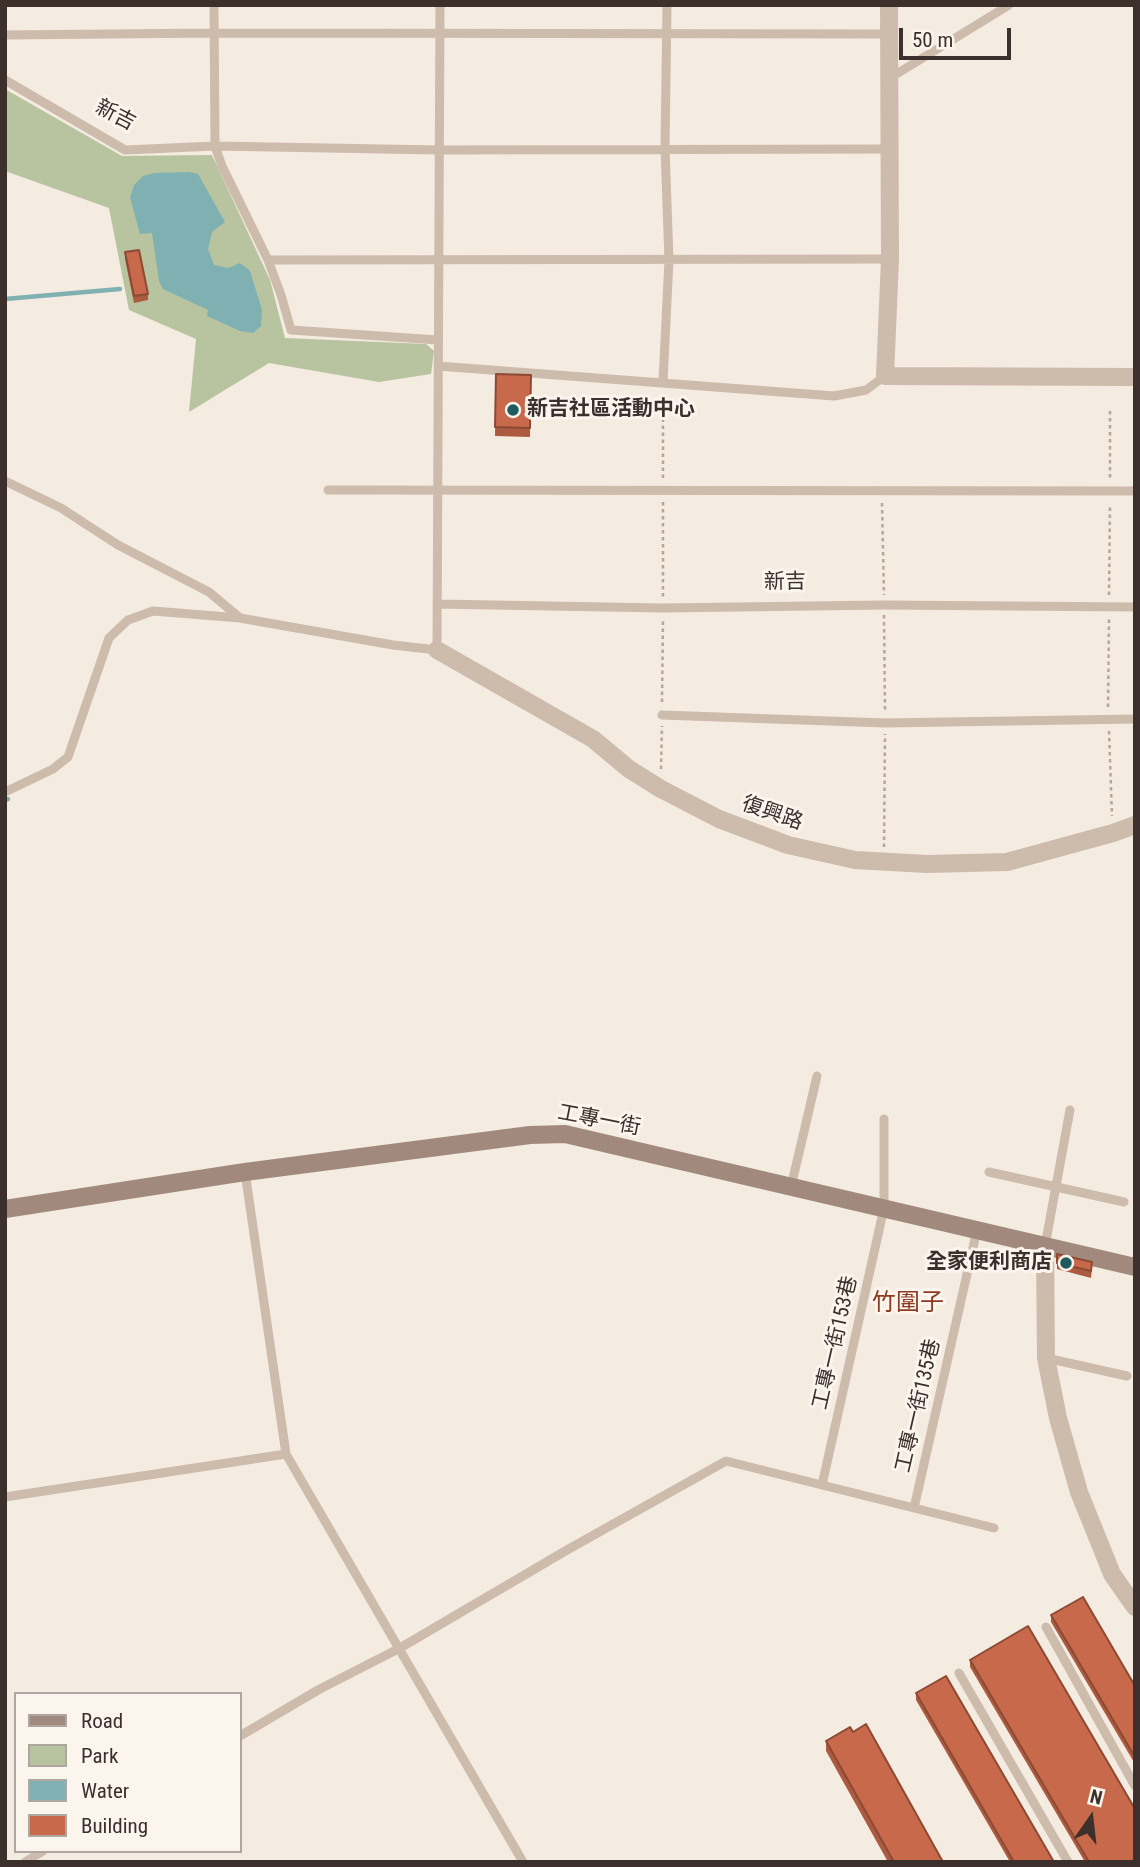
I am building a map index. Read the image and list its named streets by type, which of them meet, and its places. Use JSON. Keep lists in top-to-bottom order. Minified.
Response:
{"streets":{"street":["復興路","工專一街"],"lane":["新吉","工專一街153巷","工專一街135巷"]},"crossings":[["工專一街","工專一街153巷"],["工專一街","工專一街135巷"]],"districts":["竹圍子"],"places":["新吉社區活動中心","全家便利商店"],"legend":["Road","Park","Water","Building"],"scale_bar":"50 m","north":"top"}
